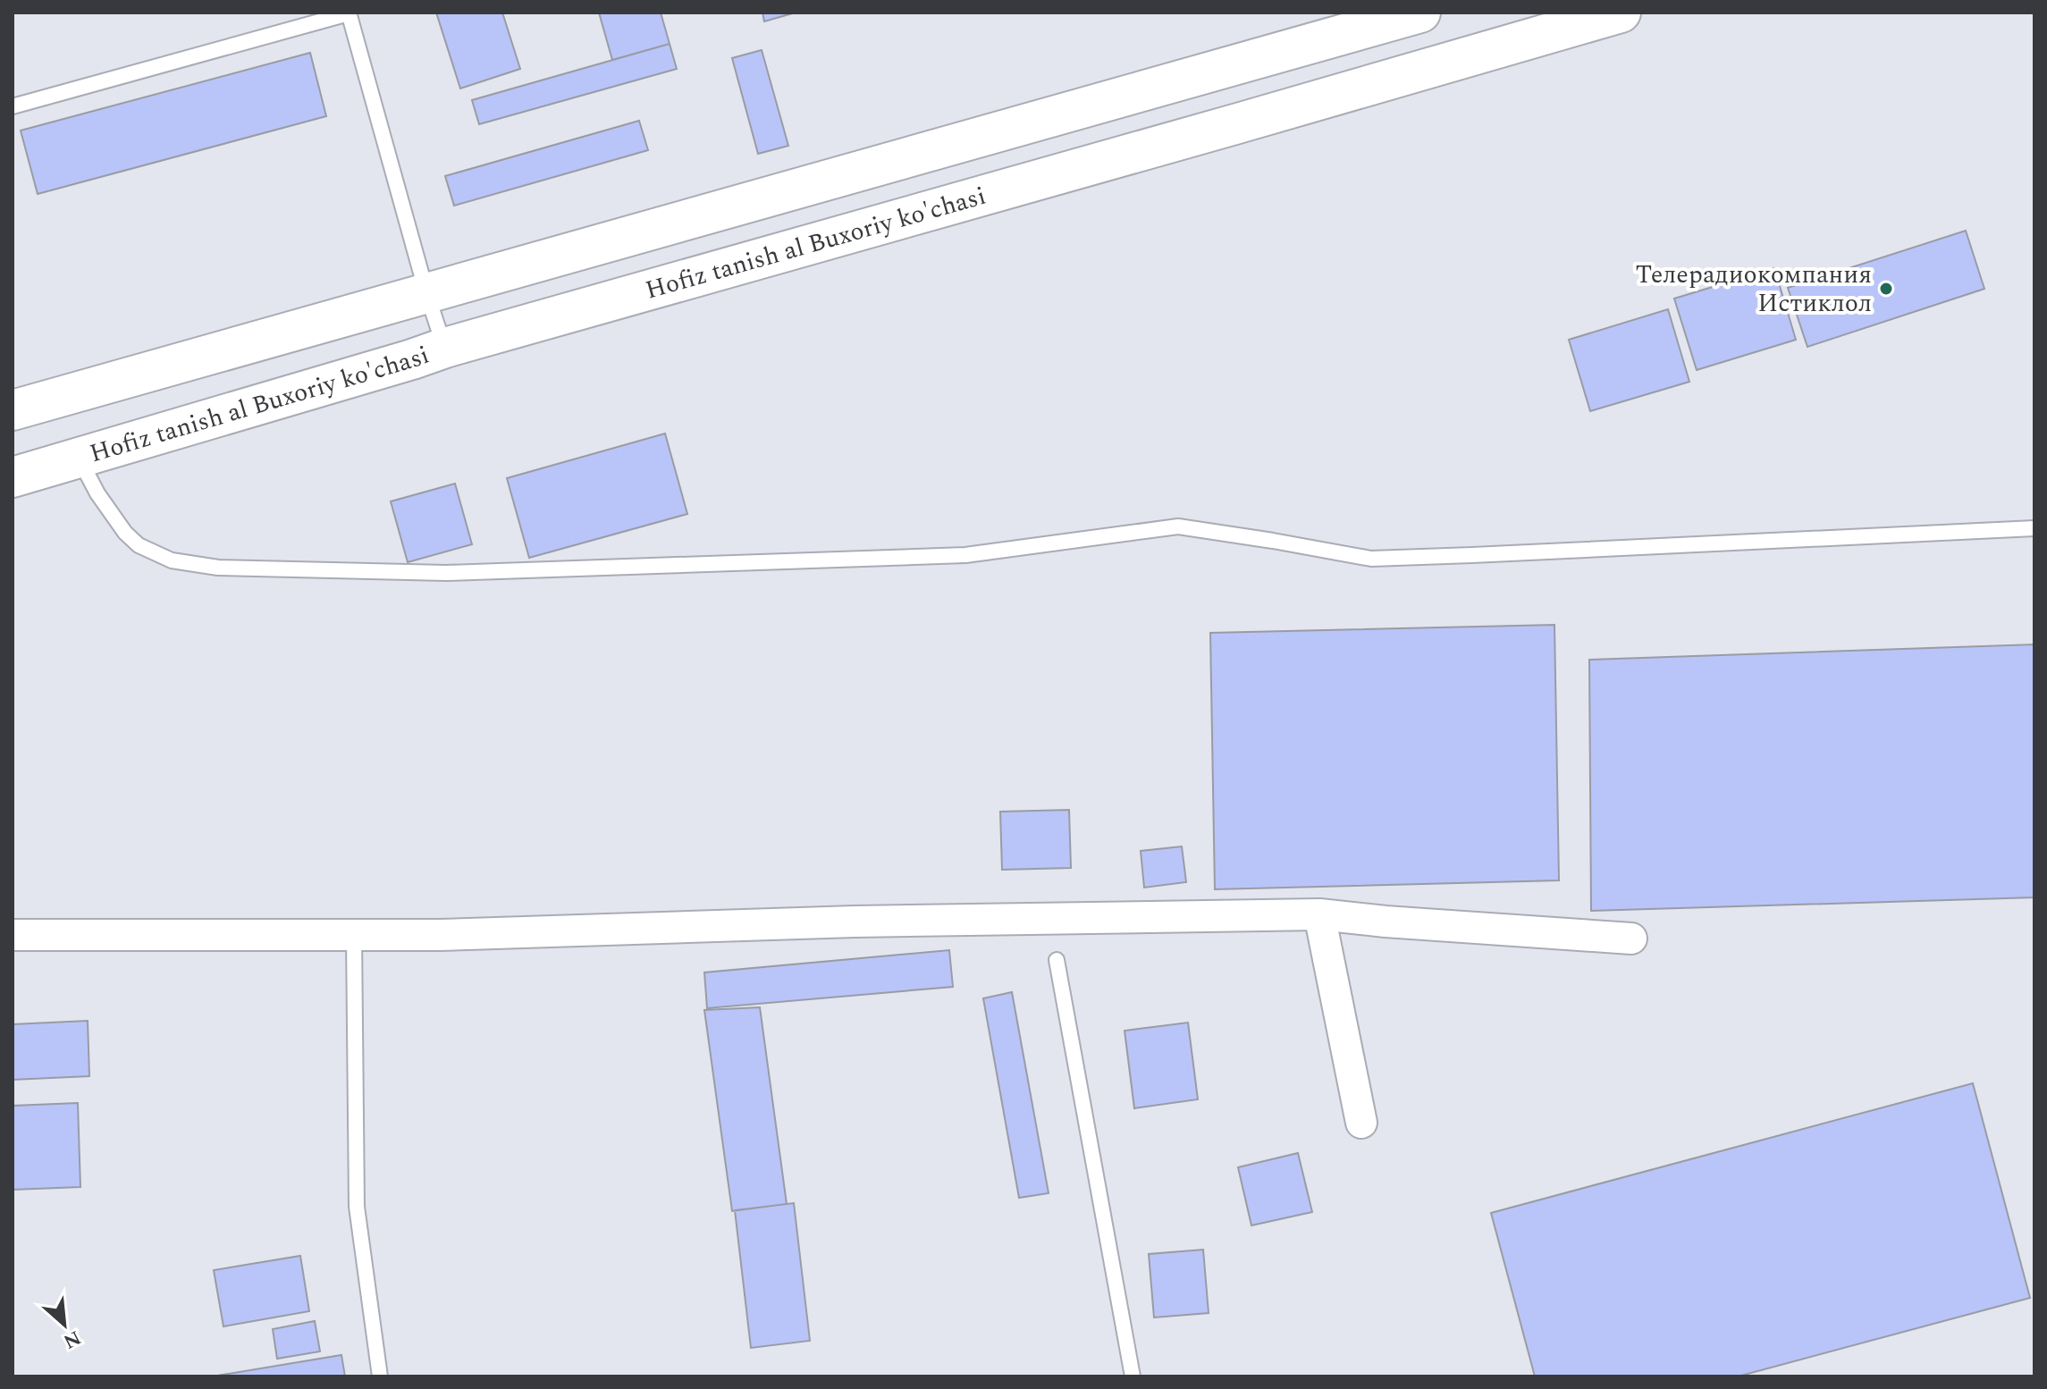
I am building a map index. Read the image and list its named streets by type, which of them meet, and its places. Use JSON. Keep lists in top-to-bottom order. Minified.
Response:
{"streets":{"main road":["Hofiz tanish al Buxoriy ko'chasi"]},"places":["Телерадиокомпания Истиклол"],"north":"bottom right"}
